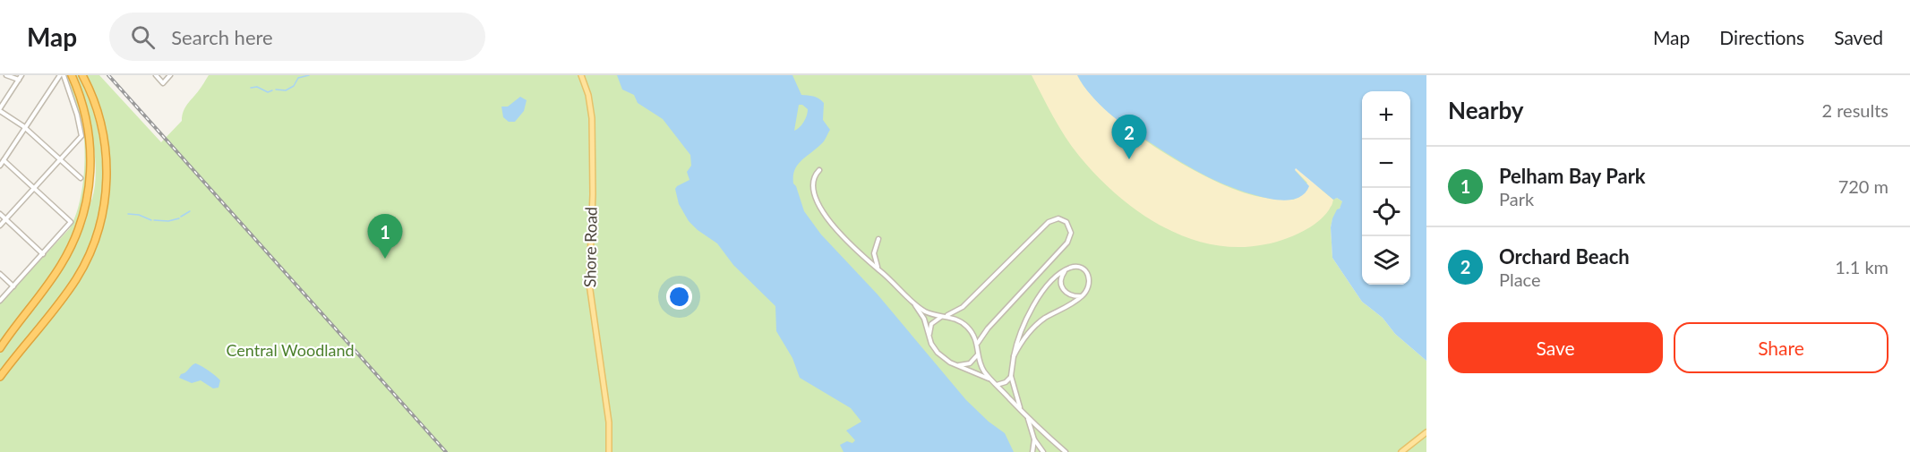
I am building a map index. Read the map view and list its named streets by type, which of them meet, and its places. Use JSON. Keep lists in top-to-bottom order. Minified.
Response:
{"streets":{"main road":["Shore Road"]},"parks":["Central Woodland"],"page":{"header":"Map","search":"Search here","nav":["Map","Directions","Saved"],"heading":["Nearby","2 results"],"map_buttons":["+","−"],"pins":["2","1"],"list":[{"mark":"1","name":"Pelham Bay Park","note":"Park","value":"720 m"},{"mark":"2","name":"Orchard Beach","note":"Place","value":"1.1 km"}],"buttons":["Save","Share"]}}
